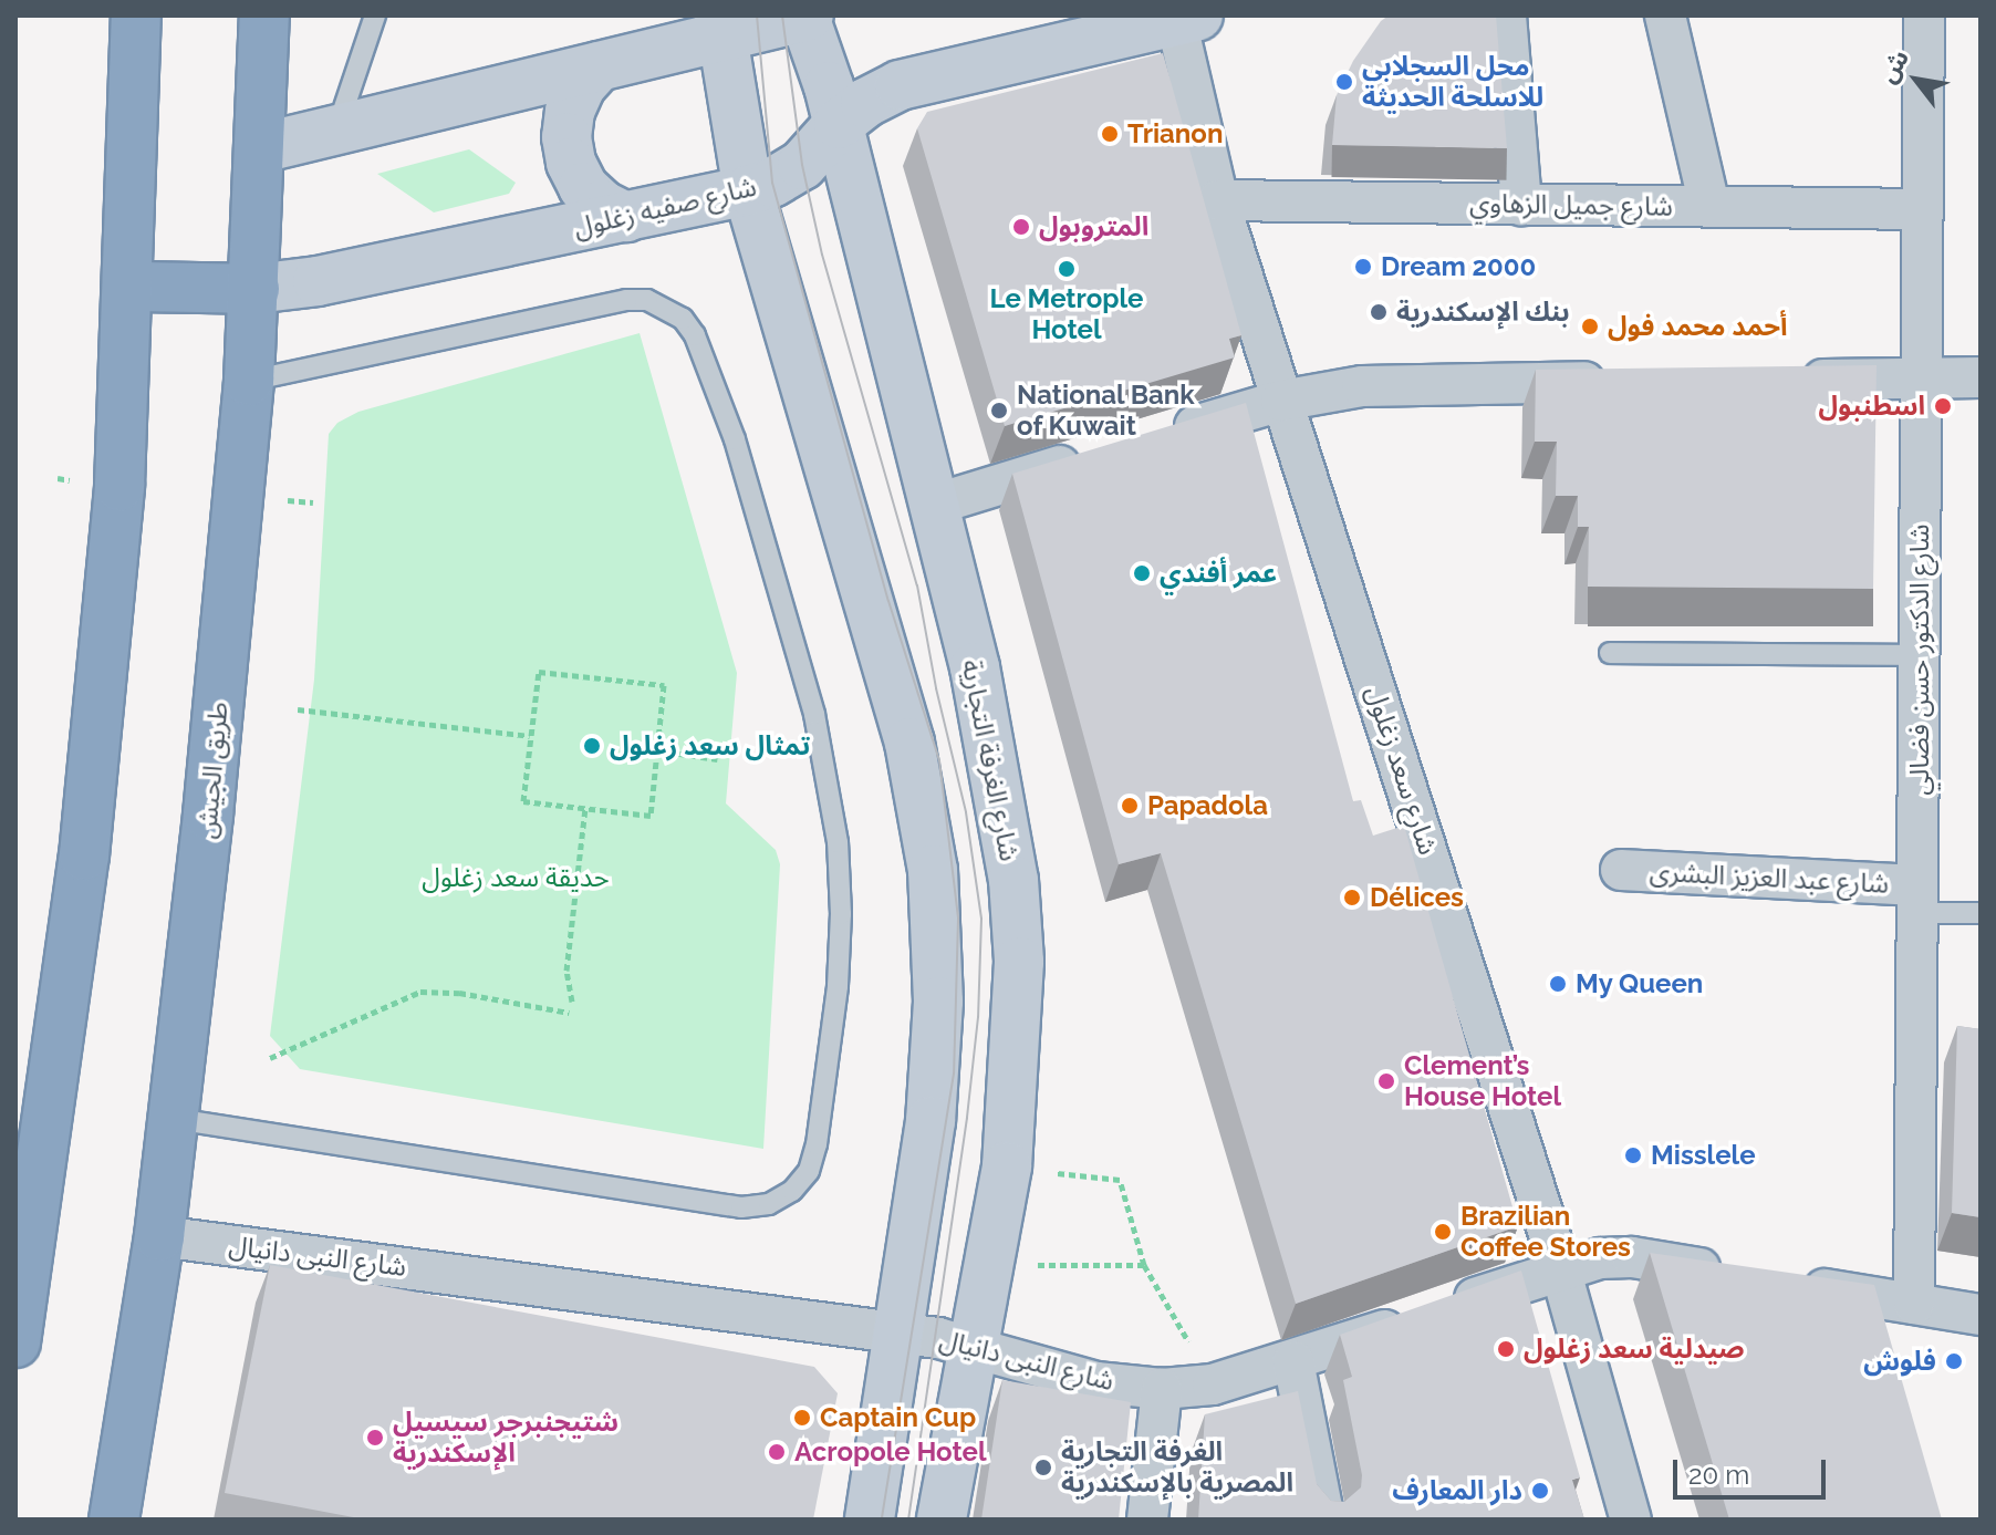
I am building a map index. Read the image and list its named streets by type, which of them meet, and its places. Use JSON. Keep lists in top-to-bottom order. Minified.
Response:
{"streets":{"highway":["طريق الجيش"],"main road":["شارع صفيه زغلول","شارع الغرفة التجارية"],"street":["شارع جميل الزهاوي","شارع الدكتور حسن فضالي","شارع سعد زغلول","شارع عبد العزيز البشرى","شارع النبى دانيال"]},"crossings":[["شارع جميل الزهاوي","شارع الدكتور حسن فضالي"],["شارع جميل الزهاوي","شارع سعد زغلول"],["شارع صفيه زغلول","شارع الغرفة التجارية"],["شارع صفيه زغلول","طريق الجيش"],["شارع صفيه زغلول","شارع سعد زغلول"],["شارع الدكتور حسن فضالي","شارع عبد العزيز البشرى"],["شارع الغرفة التجارية","شارع النبى دانيال"],["طريق الجيش","شارع النبى دانيال"],["شارع سعد زغلول","شارع النبى دانيال"]],"parks":["حديقة سعد زغلول"],"places":["محل السجلابى للاسلحة الحديثة","Trianon","المتروبول","Dream 2000","Le Metrople Hotel","بنك الإسكندرية","أحمد محمد فول","اسطنبول","National Bank of Kuwait","عمر أفندي","تمثال سعد زغلول","Papadola","Délices","My Queen","Clement’s House Hotel","Misslele","Brazilian Coffee Stores","صيدلية سعد زغلول","فلوش","Captain Cup","شتيجنبرجر سيسيل الإسكندرية","Acropole Hotel","الغرفة التجارية المصرية بالإسكندرية","دار المعارف"],"scale_bar":"20 m","north":"top left"}
